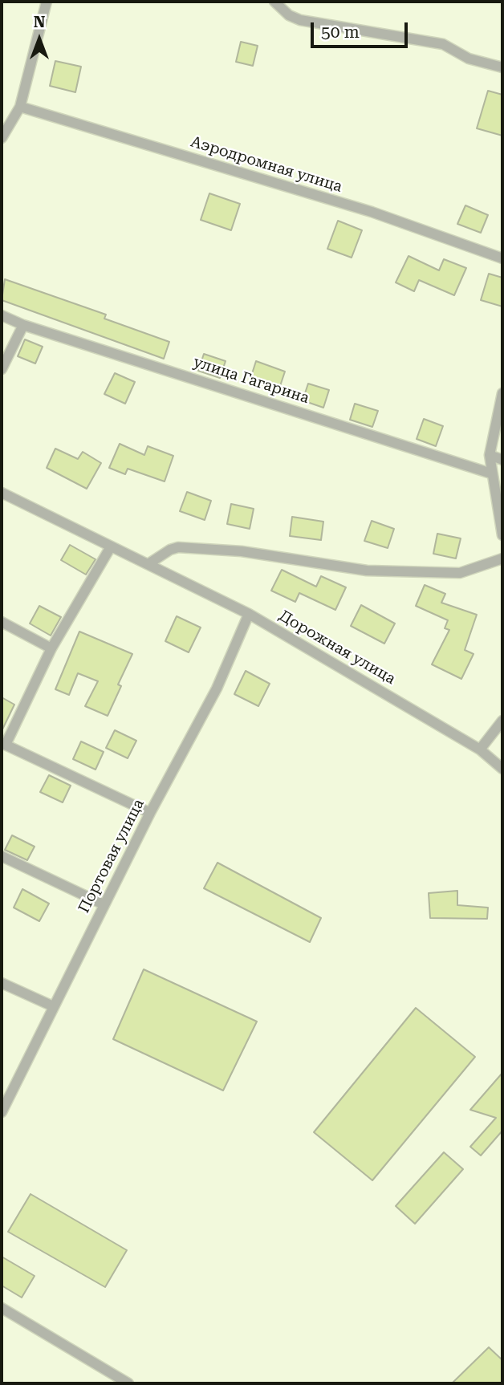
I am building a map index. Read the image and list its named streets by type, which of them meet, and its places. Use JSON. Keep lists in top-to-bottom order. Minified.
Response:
{"streets":{"street":["Аэродромная улица","улица Гагарина","Дорожная улица","Портовая улица"]},"crossings":[["Дорожная улица","Портовая улица"]],"scale_bar":"50 m","north":"top"}
